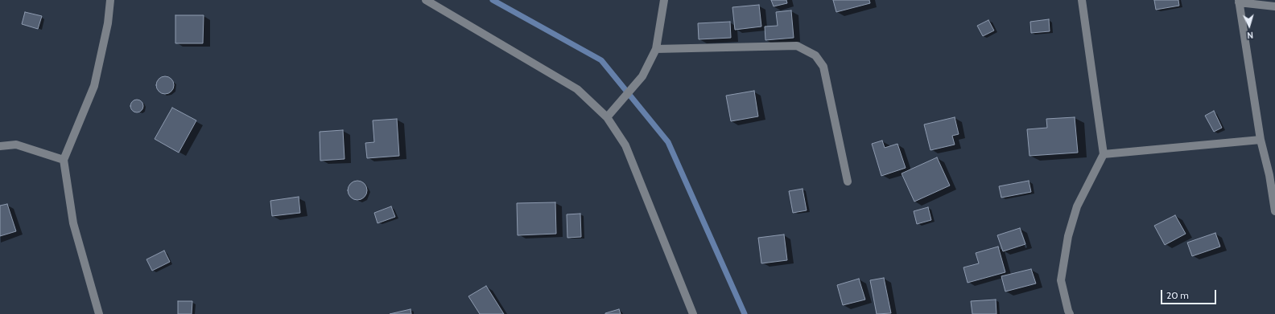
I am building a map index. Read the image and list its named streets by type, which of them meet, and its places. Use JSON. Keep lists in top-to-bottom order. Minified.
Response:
{"scale_bar":"20 m","north":"bottom"}
